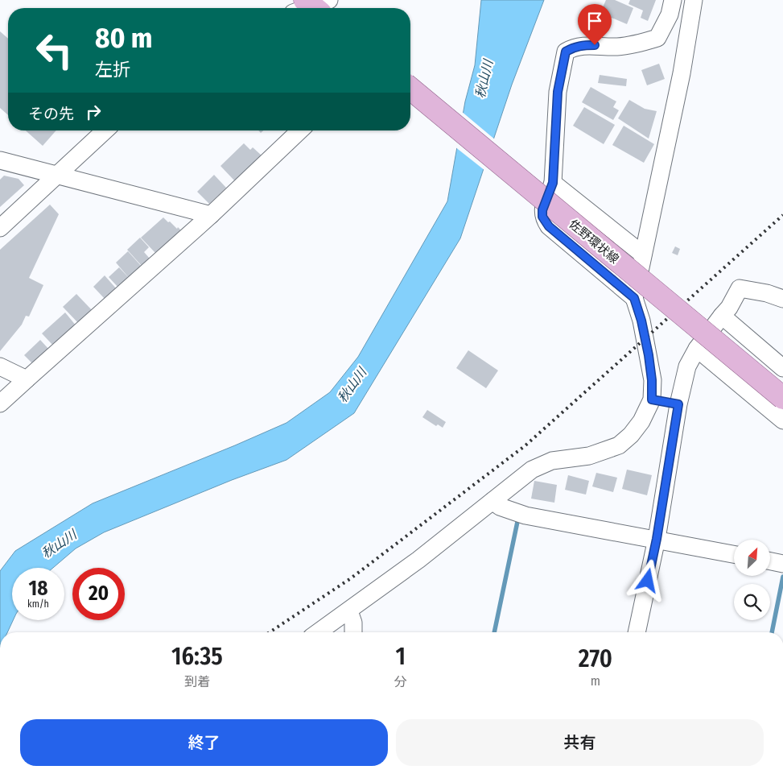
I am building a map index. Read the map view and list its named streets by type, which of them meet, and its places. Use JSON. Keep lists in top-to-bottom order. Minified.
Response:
{"streets":{"main road":["佐野環状線"]},"water":["秋山川"],"north":"top right","page":{"turn":["80 m","左折"],"then":"その先","speed":"18 km/h","limit":"20","eta":["16:35","到着","1","分","270","m"],"buttons":["終了","共有"]}}
